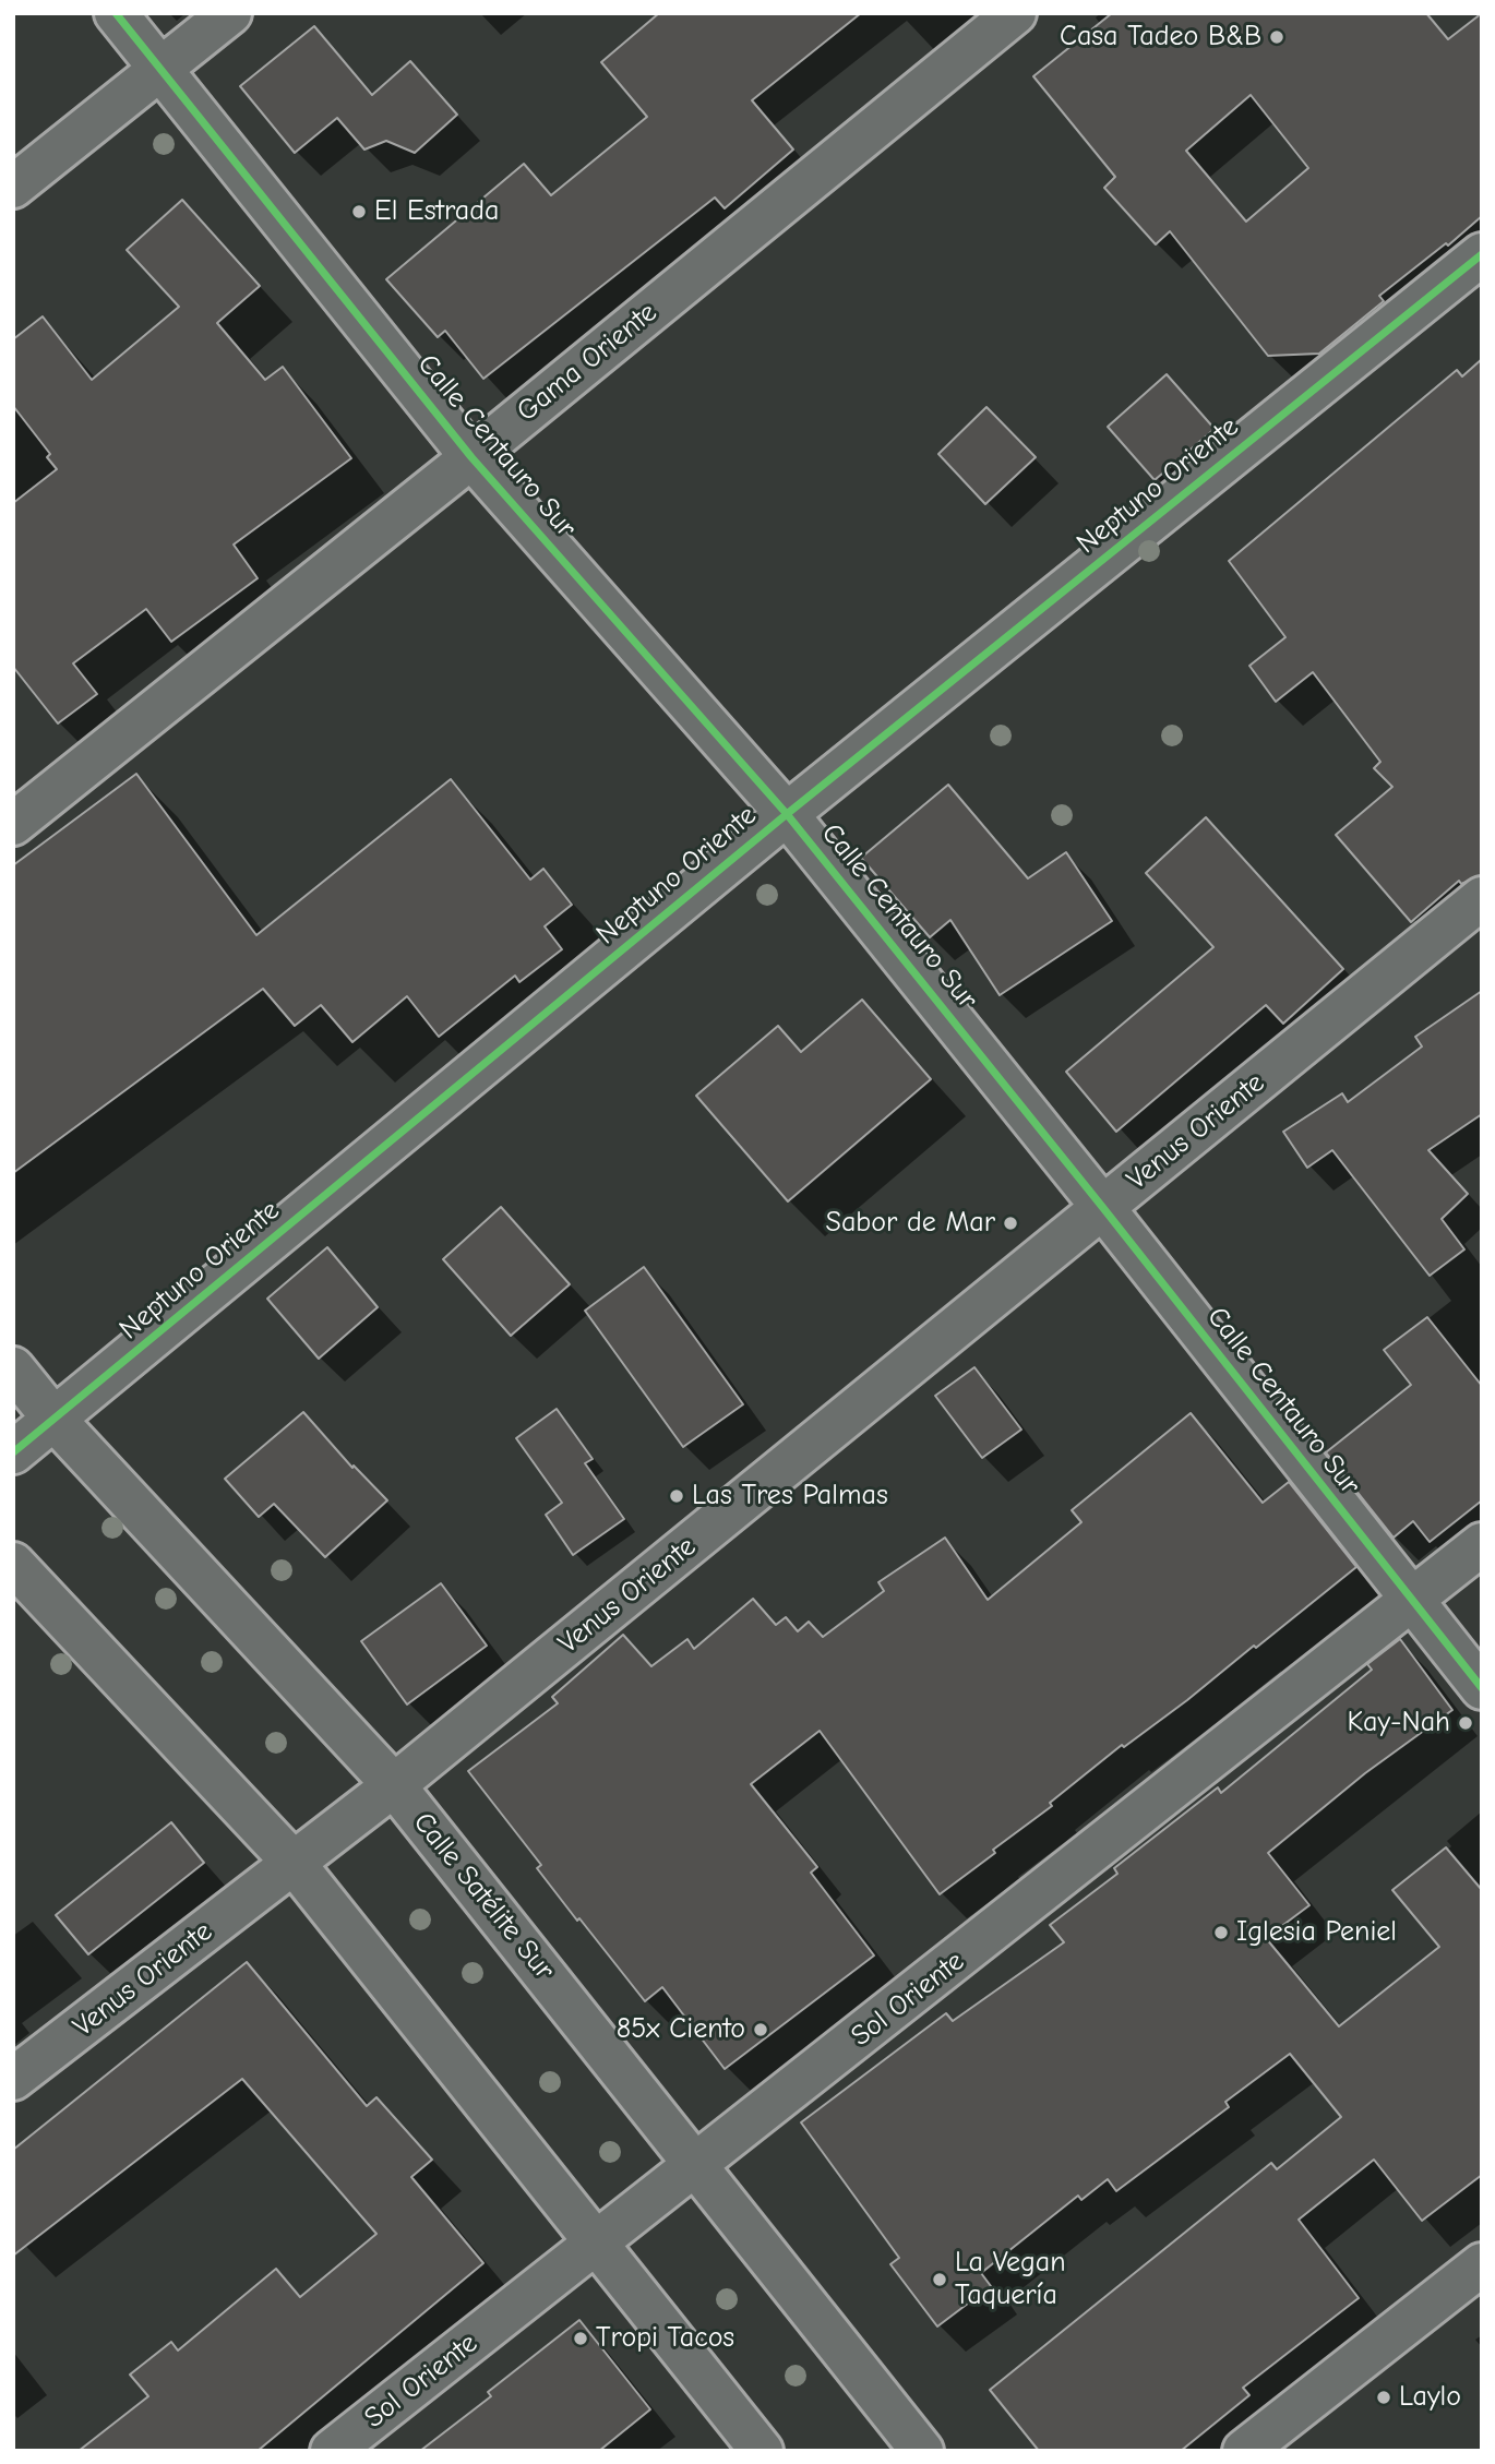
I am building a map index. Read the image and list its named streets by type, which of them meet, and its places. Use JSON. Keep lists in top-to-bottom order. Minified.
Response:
{"streets":{"street":["Gama Oriente","Calle Centauro Sur","Neptuno Oriente","Venus Oriente","Calle Satélite Sur","Sol Oriente"]},"crossings":[["Gama Oriente","Calle Centauro Sur"],["Calle Centauro Sur","Neptuno Oriente"],["Calle Centauro Sur","Venus Oriente"],["Calle Centauro Sur","Sol Oriente"],["Neptuno Oriente","Calle Satélite Sur"],["Venus Oriente","Calle Satélite Sur"],["Calle Satélite Sur","Sol Oriente"]],"places":["Casa Tadeo B&B","El Estrada","Sabor de Mar","Las Tres Palmas","Kay-Nah","Iglesia Peniel","85x Ciento","La Vegan Taquería","Tropi Tacos","Laylo"]}
